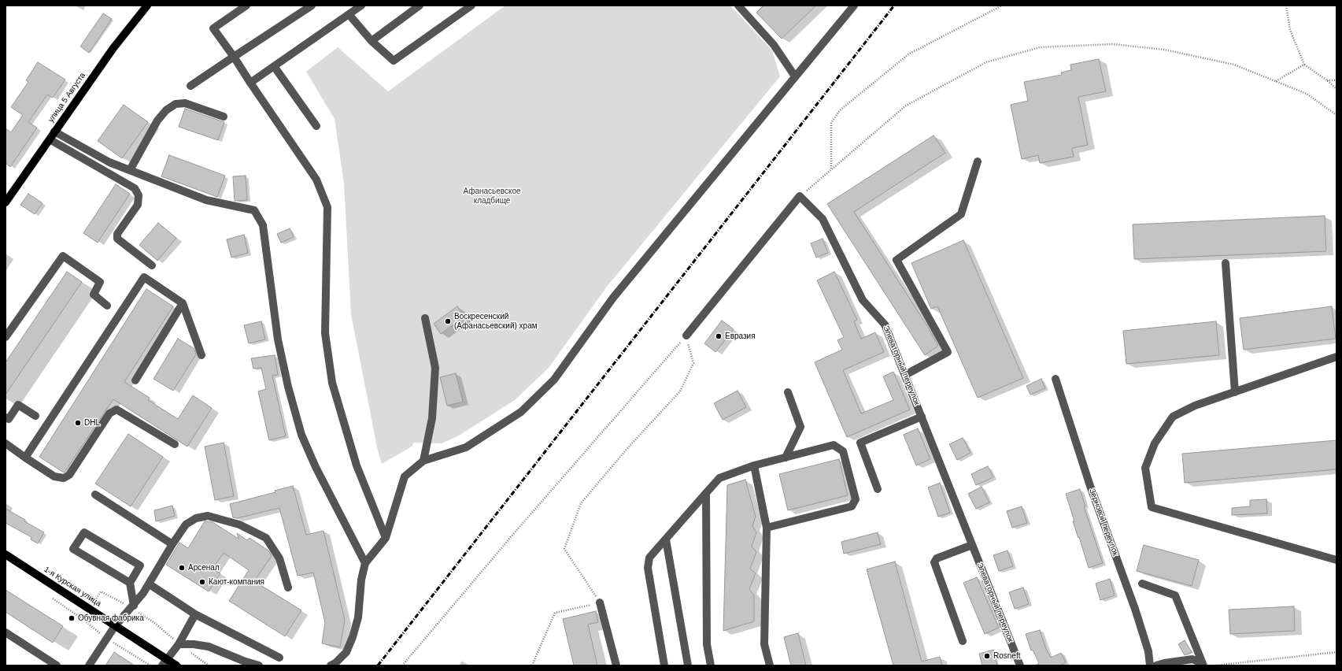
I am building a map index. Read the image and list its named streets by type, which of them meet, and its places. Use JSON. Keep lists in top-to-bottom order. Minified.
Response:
{"streets":{"main road":["улица 5 Августа","1-я Курская улица"],"street":["Элеваторный переулок","Зерновой переулок"]},"parks":["Афанасьевское кладбище"],"places":["Воскресенский (Афанасьевский) храм","Евразия","DHL","Арсенал","Кают-компания","Обувная фабрика","Rosneft"]}
